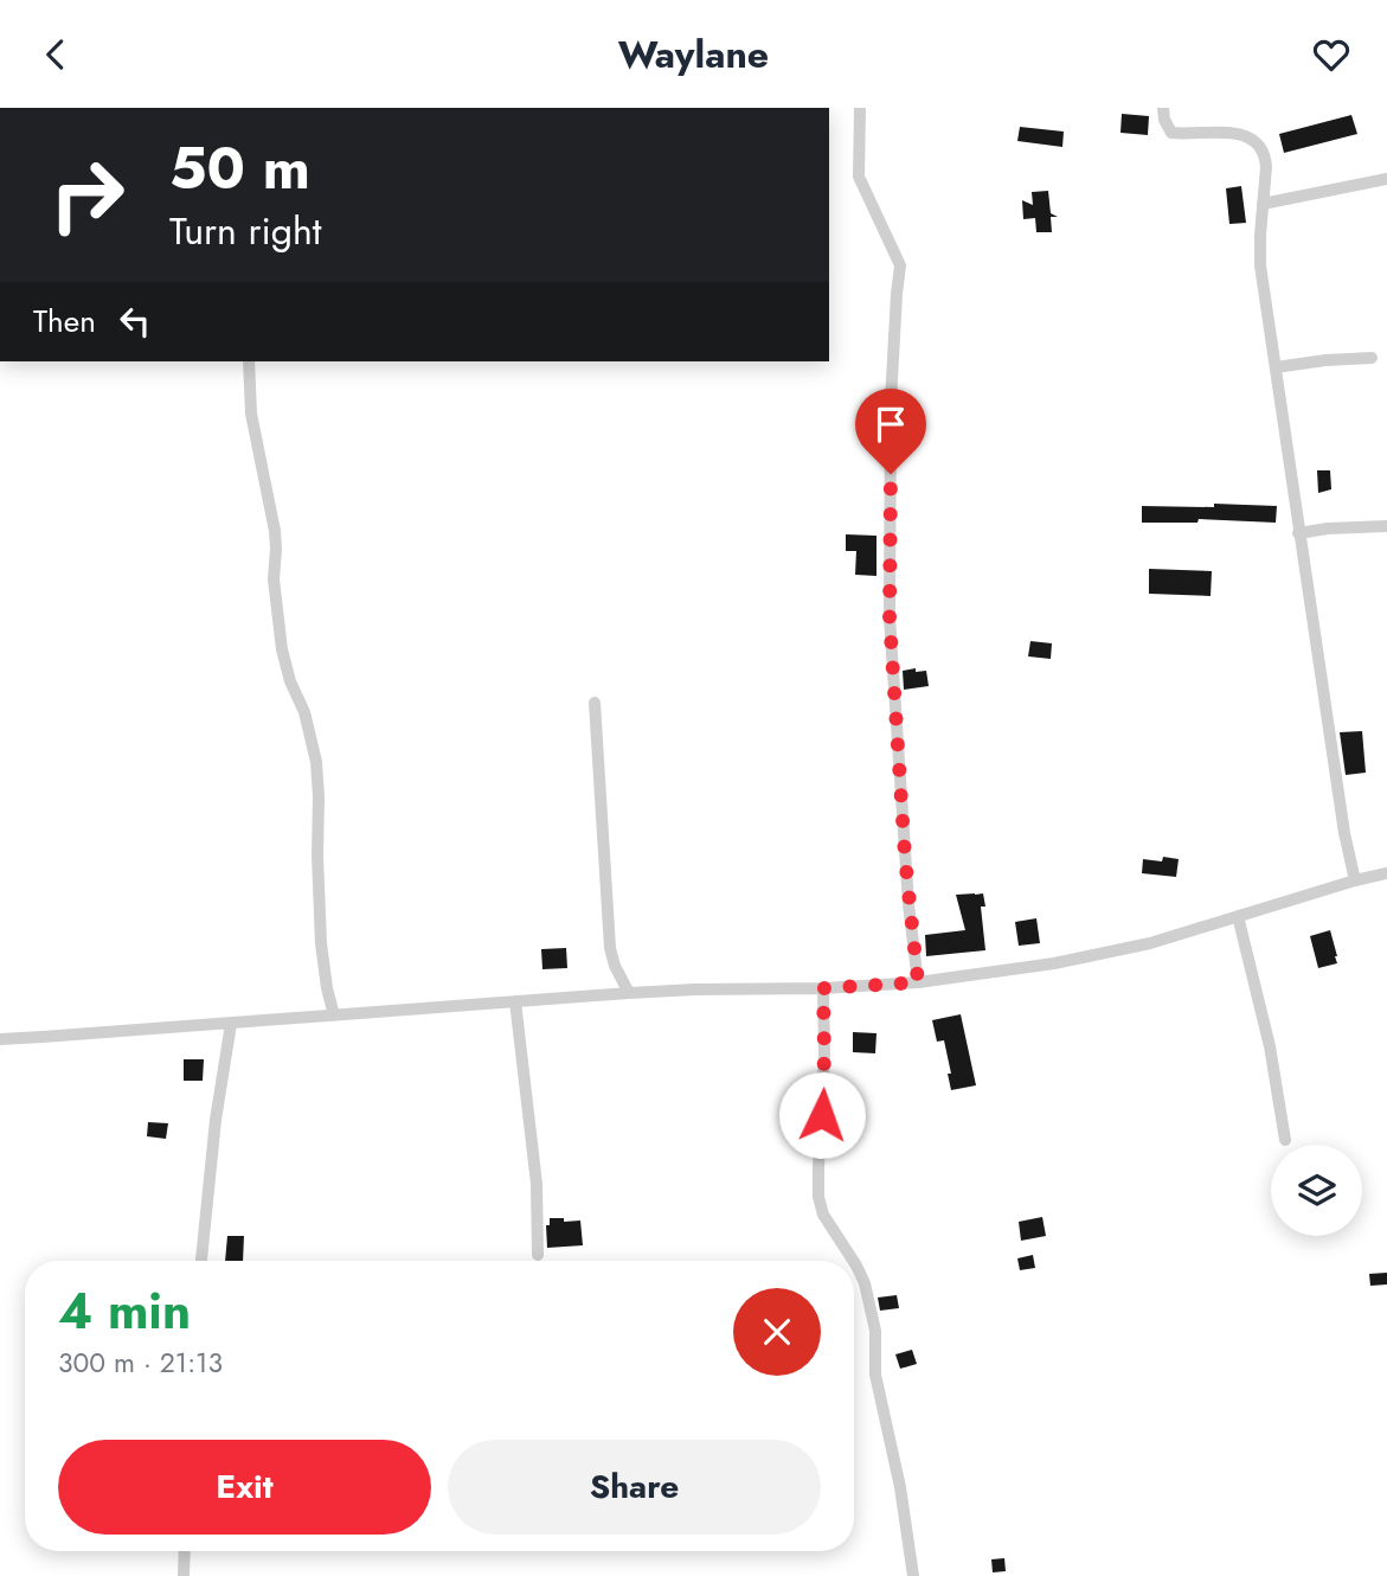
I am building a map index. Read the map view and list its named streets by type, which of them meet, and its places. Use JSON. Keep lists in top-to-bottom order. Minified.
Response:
{"page":{"header":"Waylane","turn":["50 m","Turn right"],"then":"Then","heading":["4 min","300 m · 21:13"],"buttons":["Exit","Share"]}}
